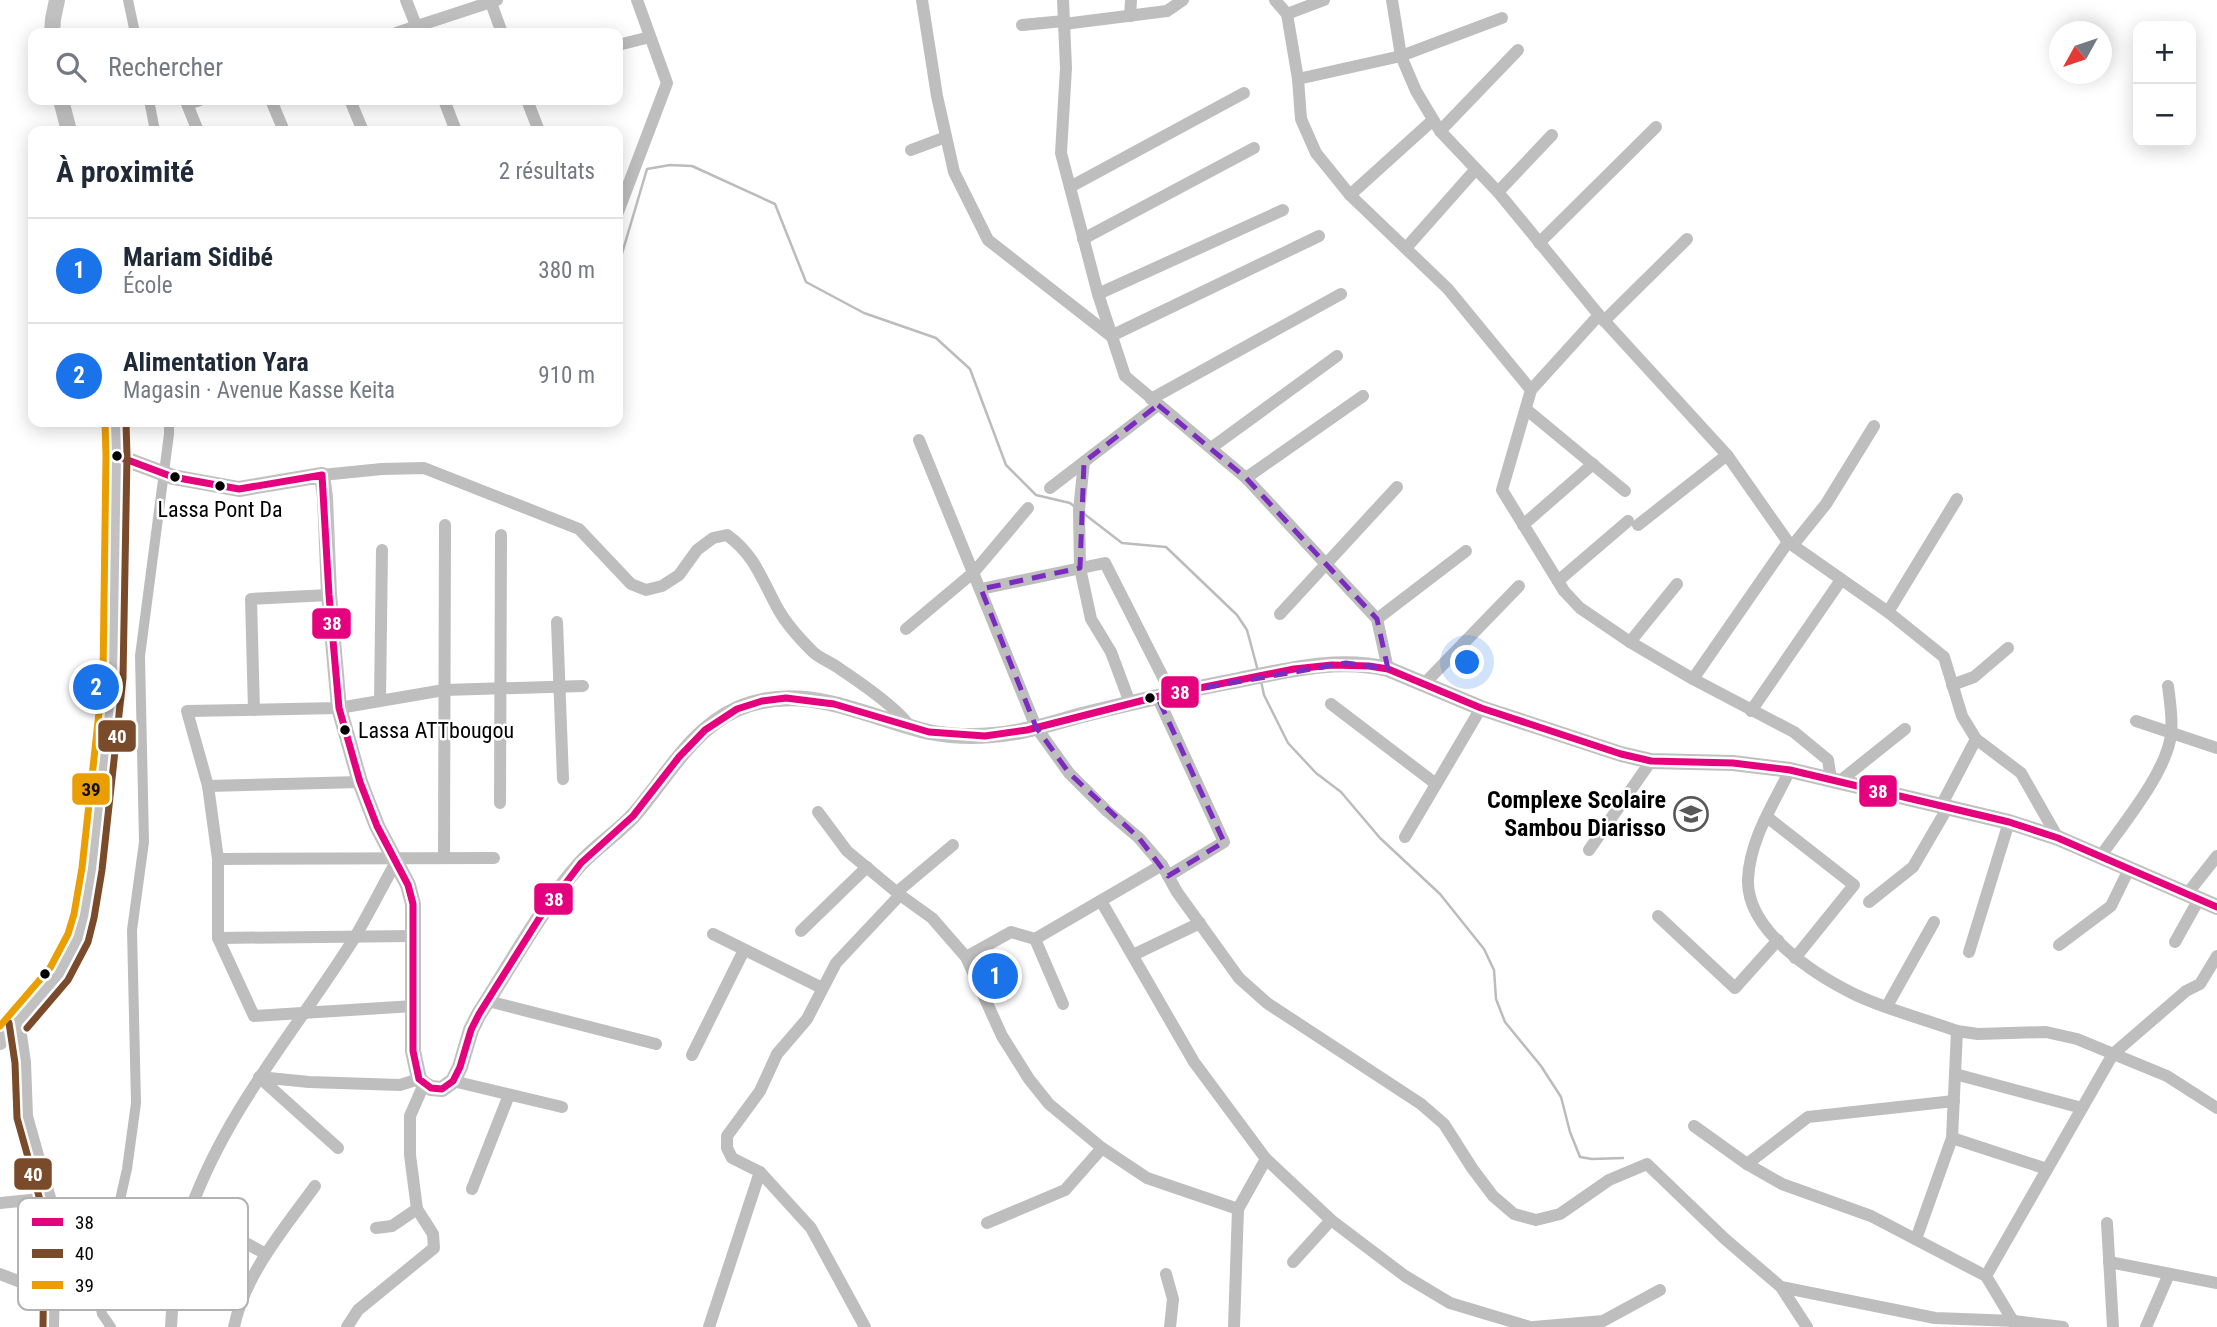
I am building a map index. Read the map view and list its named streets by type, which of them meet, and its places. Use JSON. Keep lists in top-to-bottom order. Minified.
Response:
{"places":{"other":["Lassa Pont Da","Lassa ATTbougou"],"school or university":["Complexe Scolaire Sambou Diarisso"]},"lines":["transit line 40","transit line 39","transit line 38"],"legend":["38","40","39"],"north":"bottom left","page":{"map_buttons":["+","−"],"search":"Rechercher","heading":["À proximité","2 résultats"],"list":[{"mark":"1","name":"Mariam Sidibé","note":"École","value":"380 m"},{"mark":"2","name":"Alimentation Yara","note":"Magasin · Avenue Kasse Keita","value":"910 m"}],"pins":["2","1"]}}
